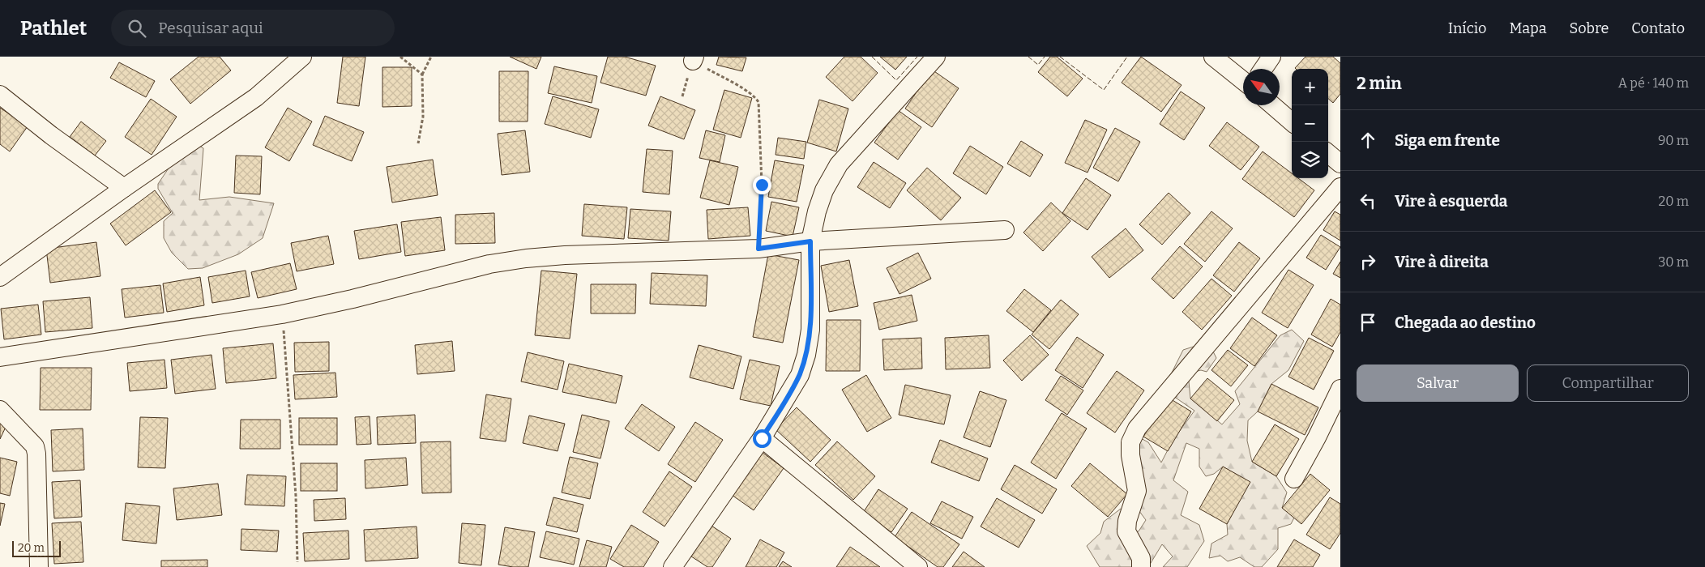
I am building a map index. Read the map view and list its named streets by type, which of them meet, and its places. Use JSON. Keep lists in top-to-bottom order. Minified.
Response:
{"scale_bar":"20 m","north":"top left","page":{"header":"Pathlet","search":"Pesquisar aqui","nav":["Início","Mapa","Sobre","Contato"],"heading":["2 min","A pé · 140 m"],"map_buttons":["+","−"],"list":[["Siga em frente","90 m"],["Vire à esquerda","20 m"],["Vire à direita","30 m"],"Chegada ao destino"],"buttons":["Salvar","Compartilhar"],"scale":"20 m"}}
